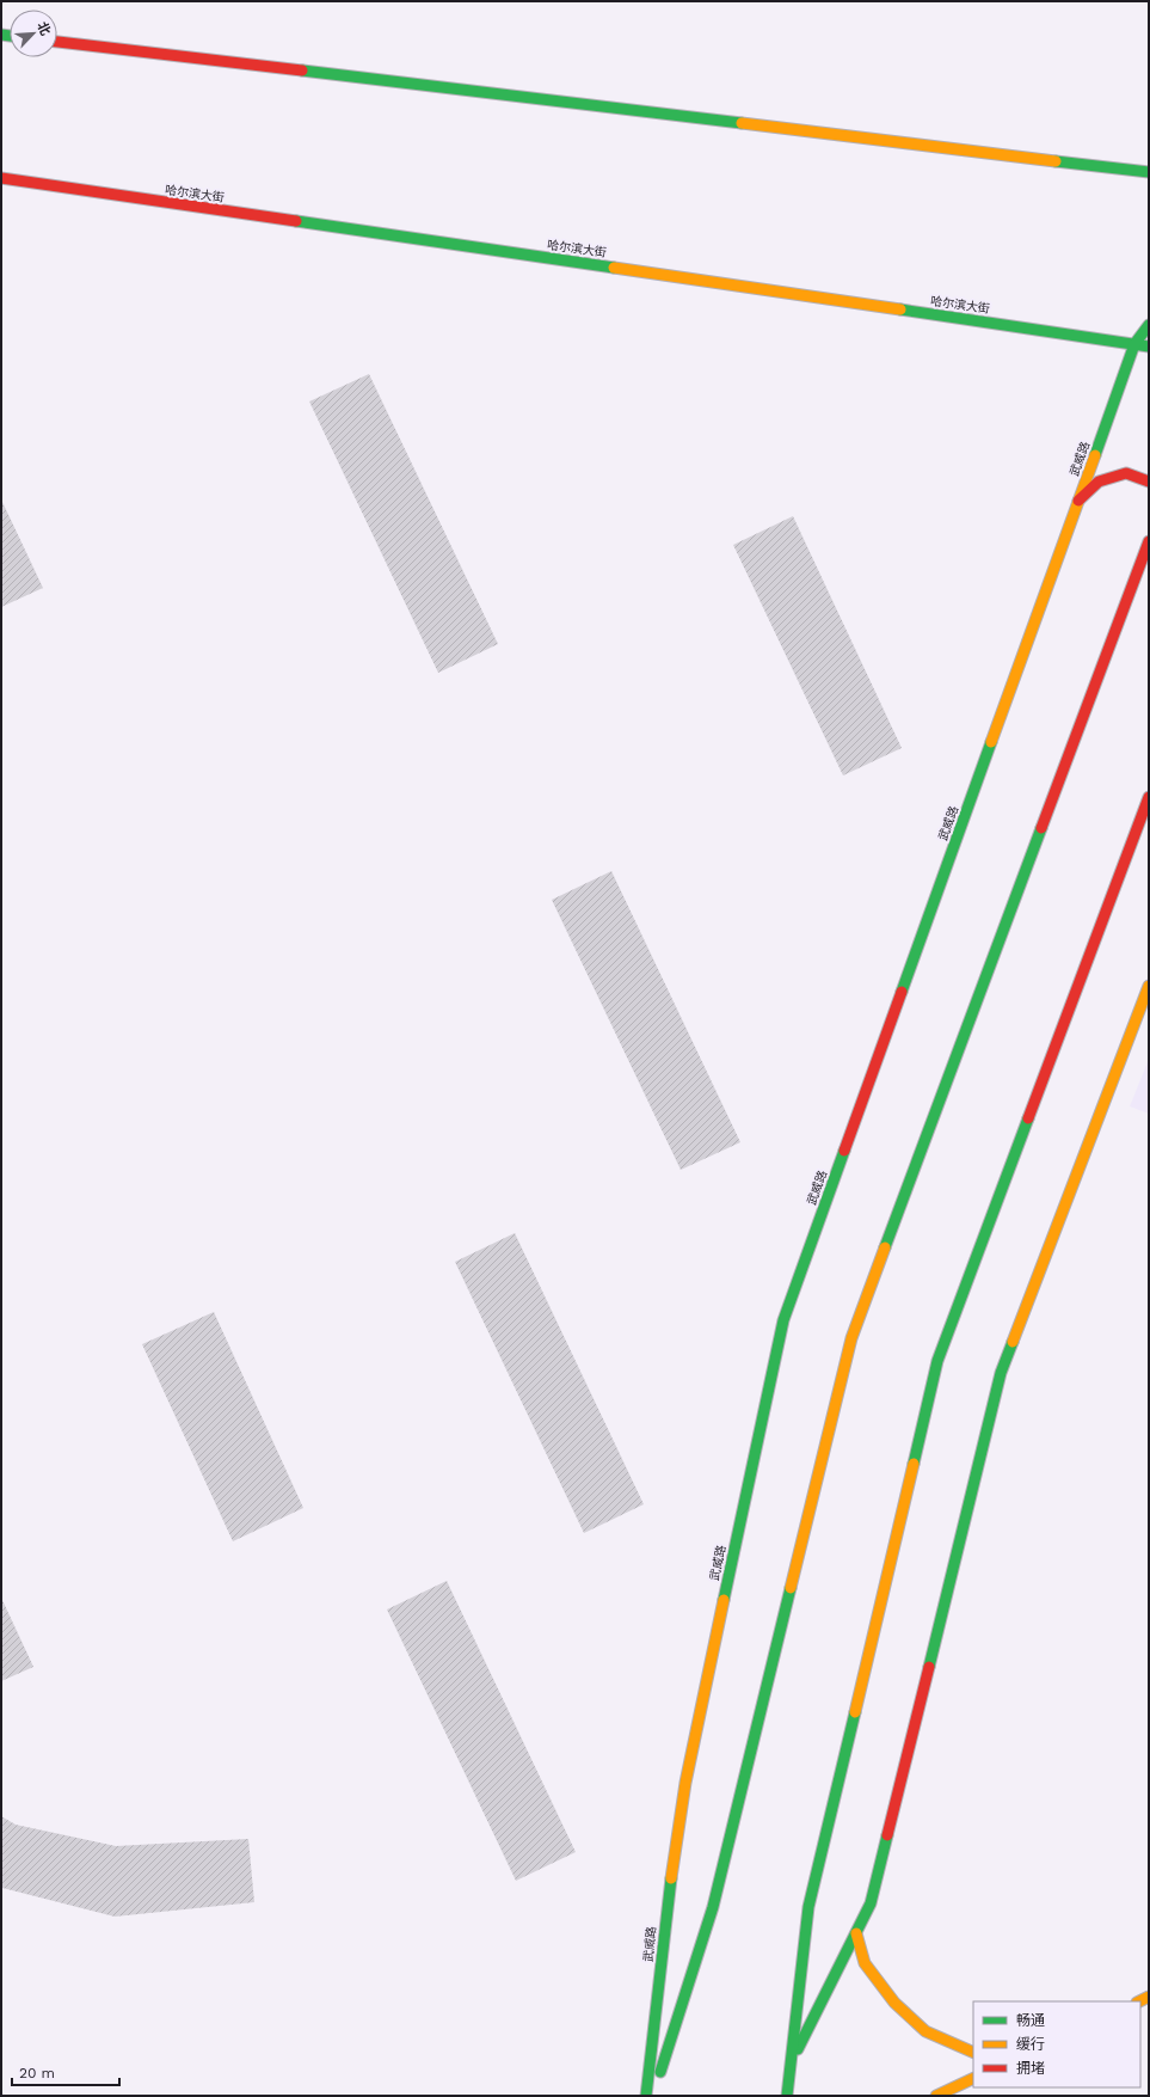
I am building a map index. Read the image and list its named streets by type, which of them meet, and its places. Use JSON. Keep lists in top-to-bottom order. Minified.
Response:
{"streets":{"main road":["哈尔滨大街","武威路"]},"crossings":[["哈尔滨大街","武威路"]],"legend":["畅通","缓行","拥堵"],"scale_bar":"20 m","north":"top right"}
